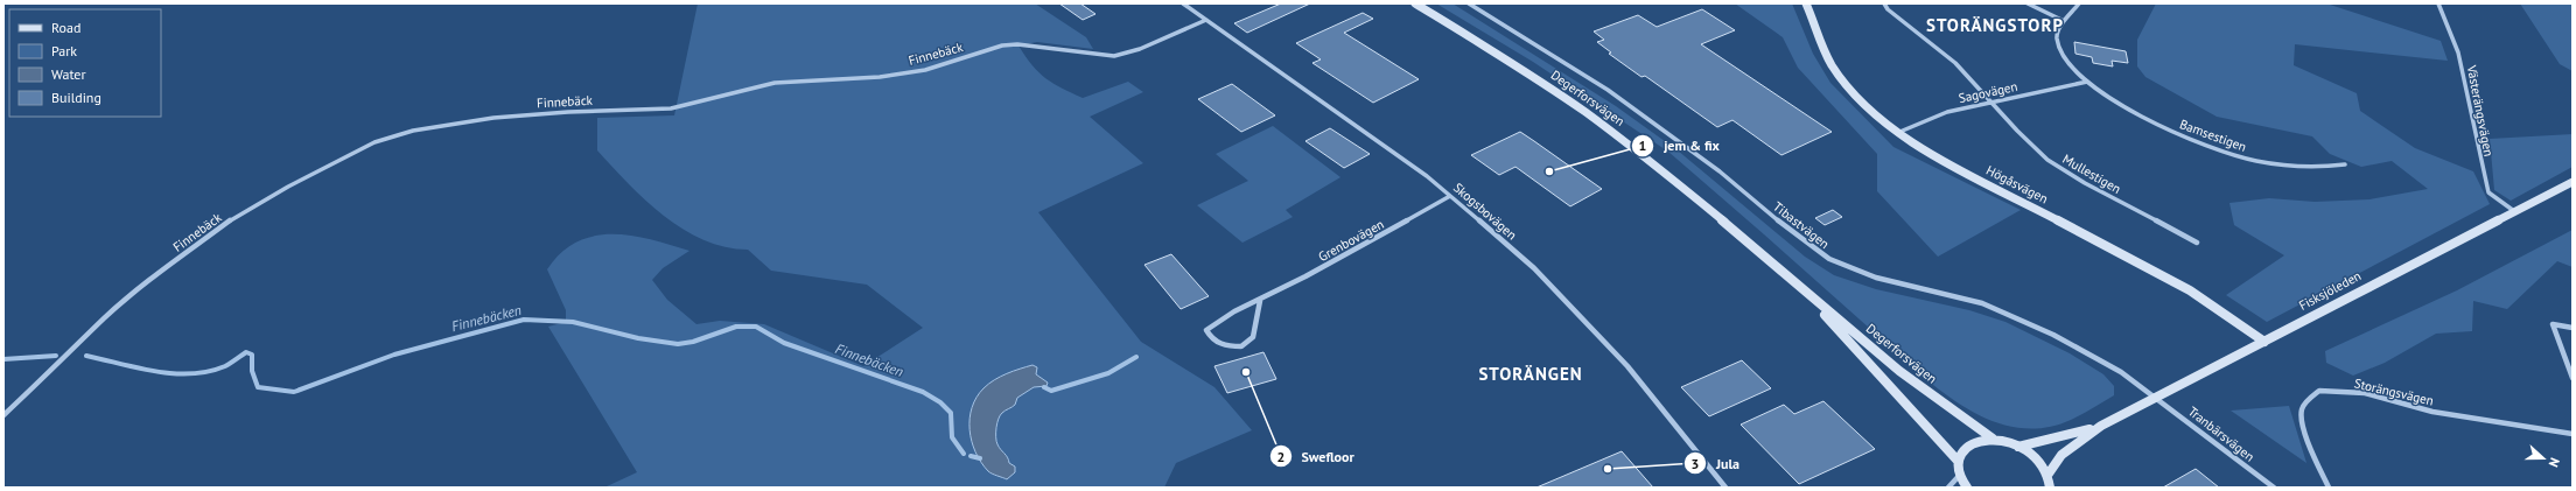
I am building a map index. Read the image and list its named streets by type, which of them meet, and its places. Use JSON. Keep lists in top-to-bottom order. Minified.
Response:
{"streets":{"street":["Finnebäck","Sagovägen","Degerforsvägen","Västerängsvägen","Bamsestigen","Mullestigen","Högåsvägen","Skogsbovägen","Tibastvägen","Grenbovägen","Fisksjöleden","Storängsvägen","Tranbärsvägen"]},"crossings":[["Finnebäck","Skogsbovägen"],["Sagovägen","Bamsestigen"],["Sagovägen","Mullestigen"],["Sagovägen","Högåsvägen"],["Degerforsvägen","Fisksjöleden"],["Västerängsvägen","Fisksjöleden"],["Högåsvägen","Fisksjöleden"],["Skogsbovägen","Grenbovägen"],["Tibastvägen","Fisksjöleden"],["Tibastvägen","Tranbärsvägen"],["Fisksjöleden","Tranbärsvägen"]],"districts":["STORÄNGSTORP","STORÄNGEN"],"water":["Finnebäcken"],"places":["jem & fix","Swefloor","Jula"],"legend":["Road","Park","Water","Building"],"north":"right"}
